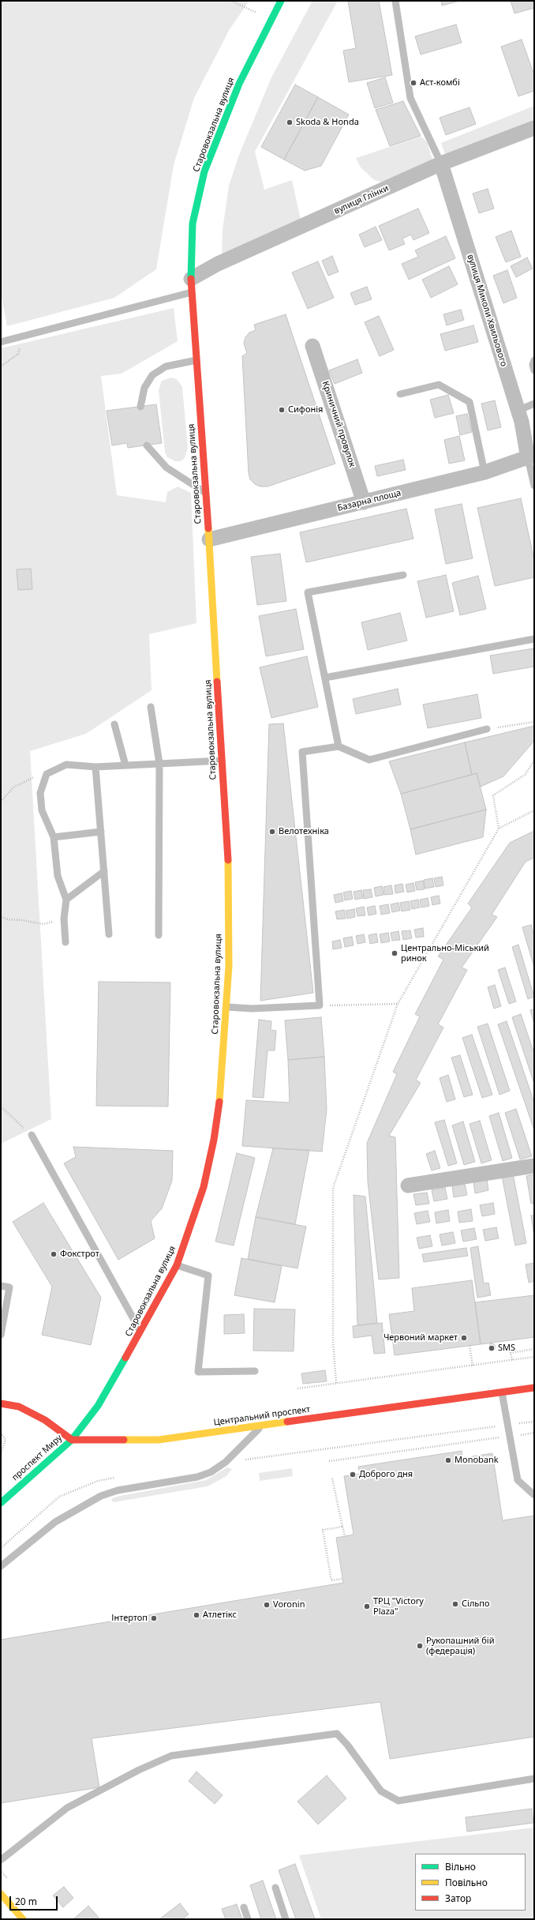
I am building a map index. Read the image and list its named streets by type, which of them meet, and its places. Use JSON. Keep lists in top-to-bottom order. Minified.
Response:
{"streets":{"main road":["Старовокзальна вулиця","Центральний проспект","проспект Миру"],"street":["вулиця Глінки","вулиця Миколи Хвильового","Криничний провулок","Базарна площа"]},"crossings":[["Старовокзальна вулиця","вулиця Глінки"],["Старовокзальна вулиця","Базарна площа"],["Старовокзальна вулиця","Центральний проспект"],["Старовокзальна вулиця","проспект Миру"],["вулиця Глінки","вулиця Миколи Хвильового"],["вулиця Миколи Хвильового","Базарна площа"],["Криничний провулок","Базарна площа"],["Центральний проспект","проспект Миру"]],"places":["Аст-комбі","Skoda & Honda","Сифонія","Велотехніка","Центрально-Міський ринок","Фокстрот","Червоний маркет","SMS","Monobank","Доброго дня","Сільпо","Voronin","ТРЦ \"Victory Plaza\"","Атлетікс","Інтертоп","Рукопашний бій (федерація)"],"legend":["Вільно","Повільно","Затор"],"scale_bar":"20 m"}
